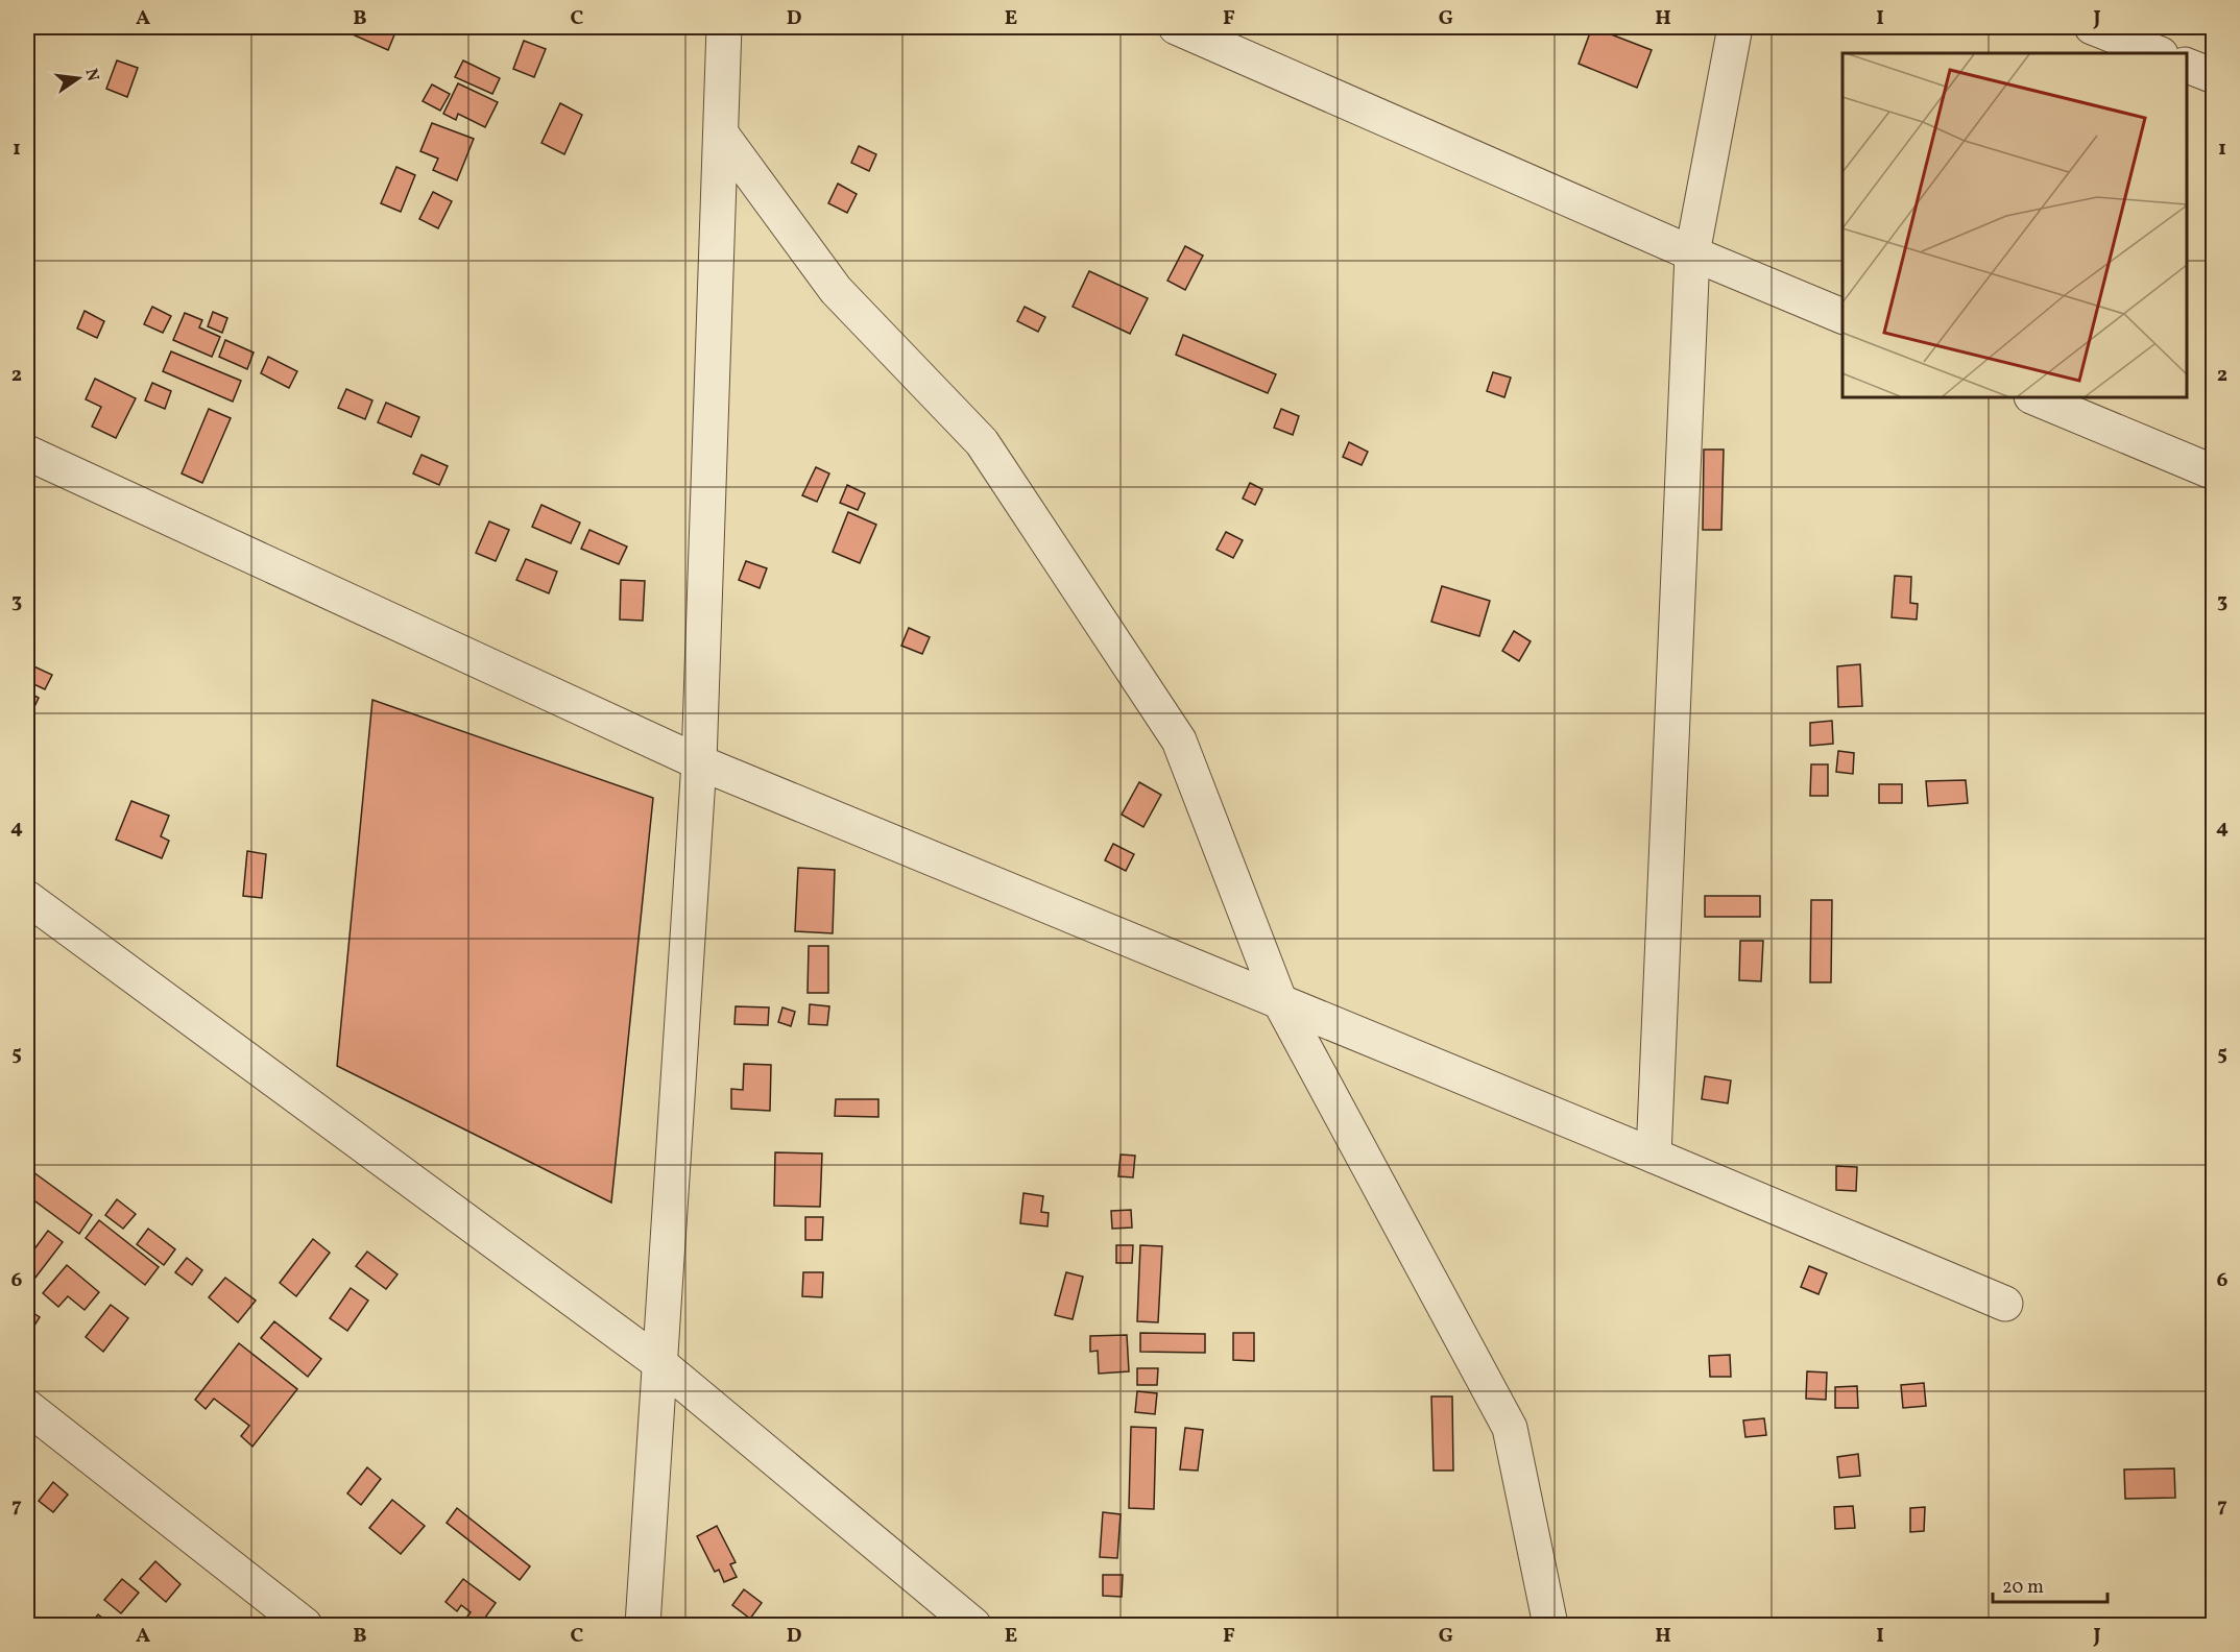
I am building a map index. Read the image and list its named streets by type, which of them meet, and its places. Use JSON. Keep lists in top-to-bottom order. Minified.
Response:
{"scale_bar":"20 m","north":"right","grid":{"columns":["A","B","C","D","E","F","G","H","I","J"],"rows":["1","2","3","4","5","6","7"]}}
